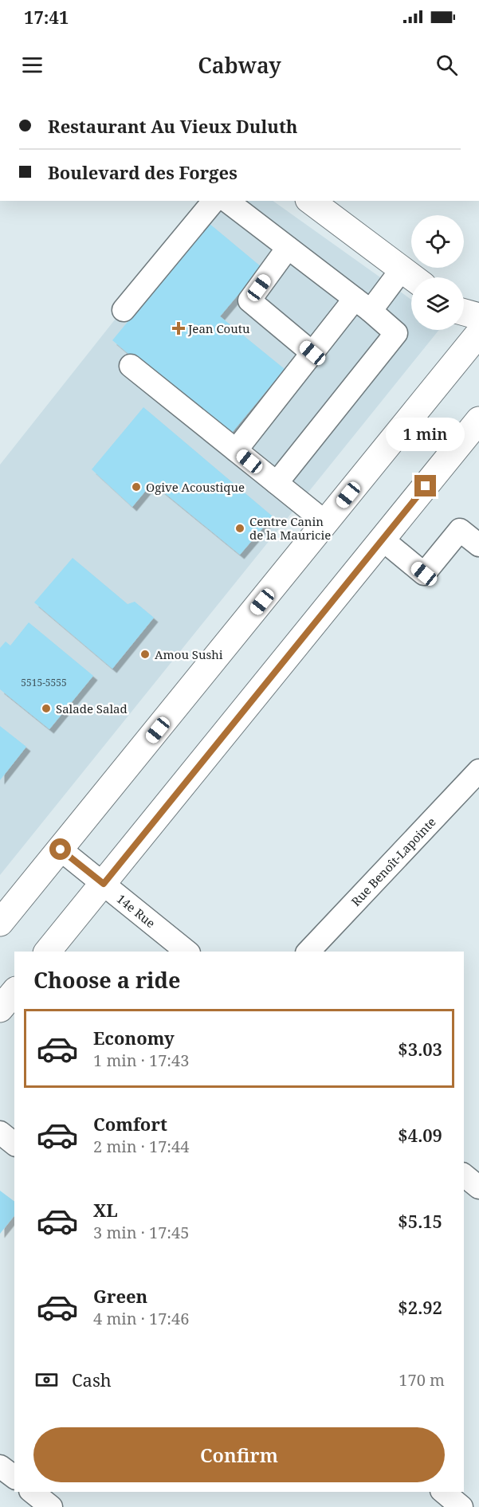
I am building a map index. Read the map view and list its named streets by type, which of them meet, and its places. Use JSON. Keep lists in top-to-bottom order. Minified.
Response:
{"streets":{"street":["Rue Benoît-Lapointe","14e Rue"]},"places":{"health":["Jean Coutu"],"other":["Ogive Acoustique","Centre Canin de la Mauricie","Amou Sushi","Salade Salad"]},"house_numbers":["5515-5555"],"page":{"status":"17:41","header":"Cabway","banner":["Restaurant Au Vieux Duluth","Boulevard des Forges"],"bubble":"1 min","heading":"Choose a ride","list":[{"name":"Economy","note":"1 min · 17:43","value":"$3.03"},{"name":"Comfort","note":"2 min · 17:44","value":"$4.09"},{"name":"XL","note":"3 min · 17:45","value":"$5.15"},{"name":"Green","note":"4 min · 17:46","value":"$2.92"}],"pay":["Cash","170 m"],"buttons":"Confirm"}}
